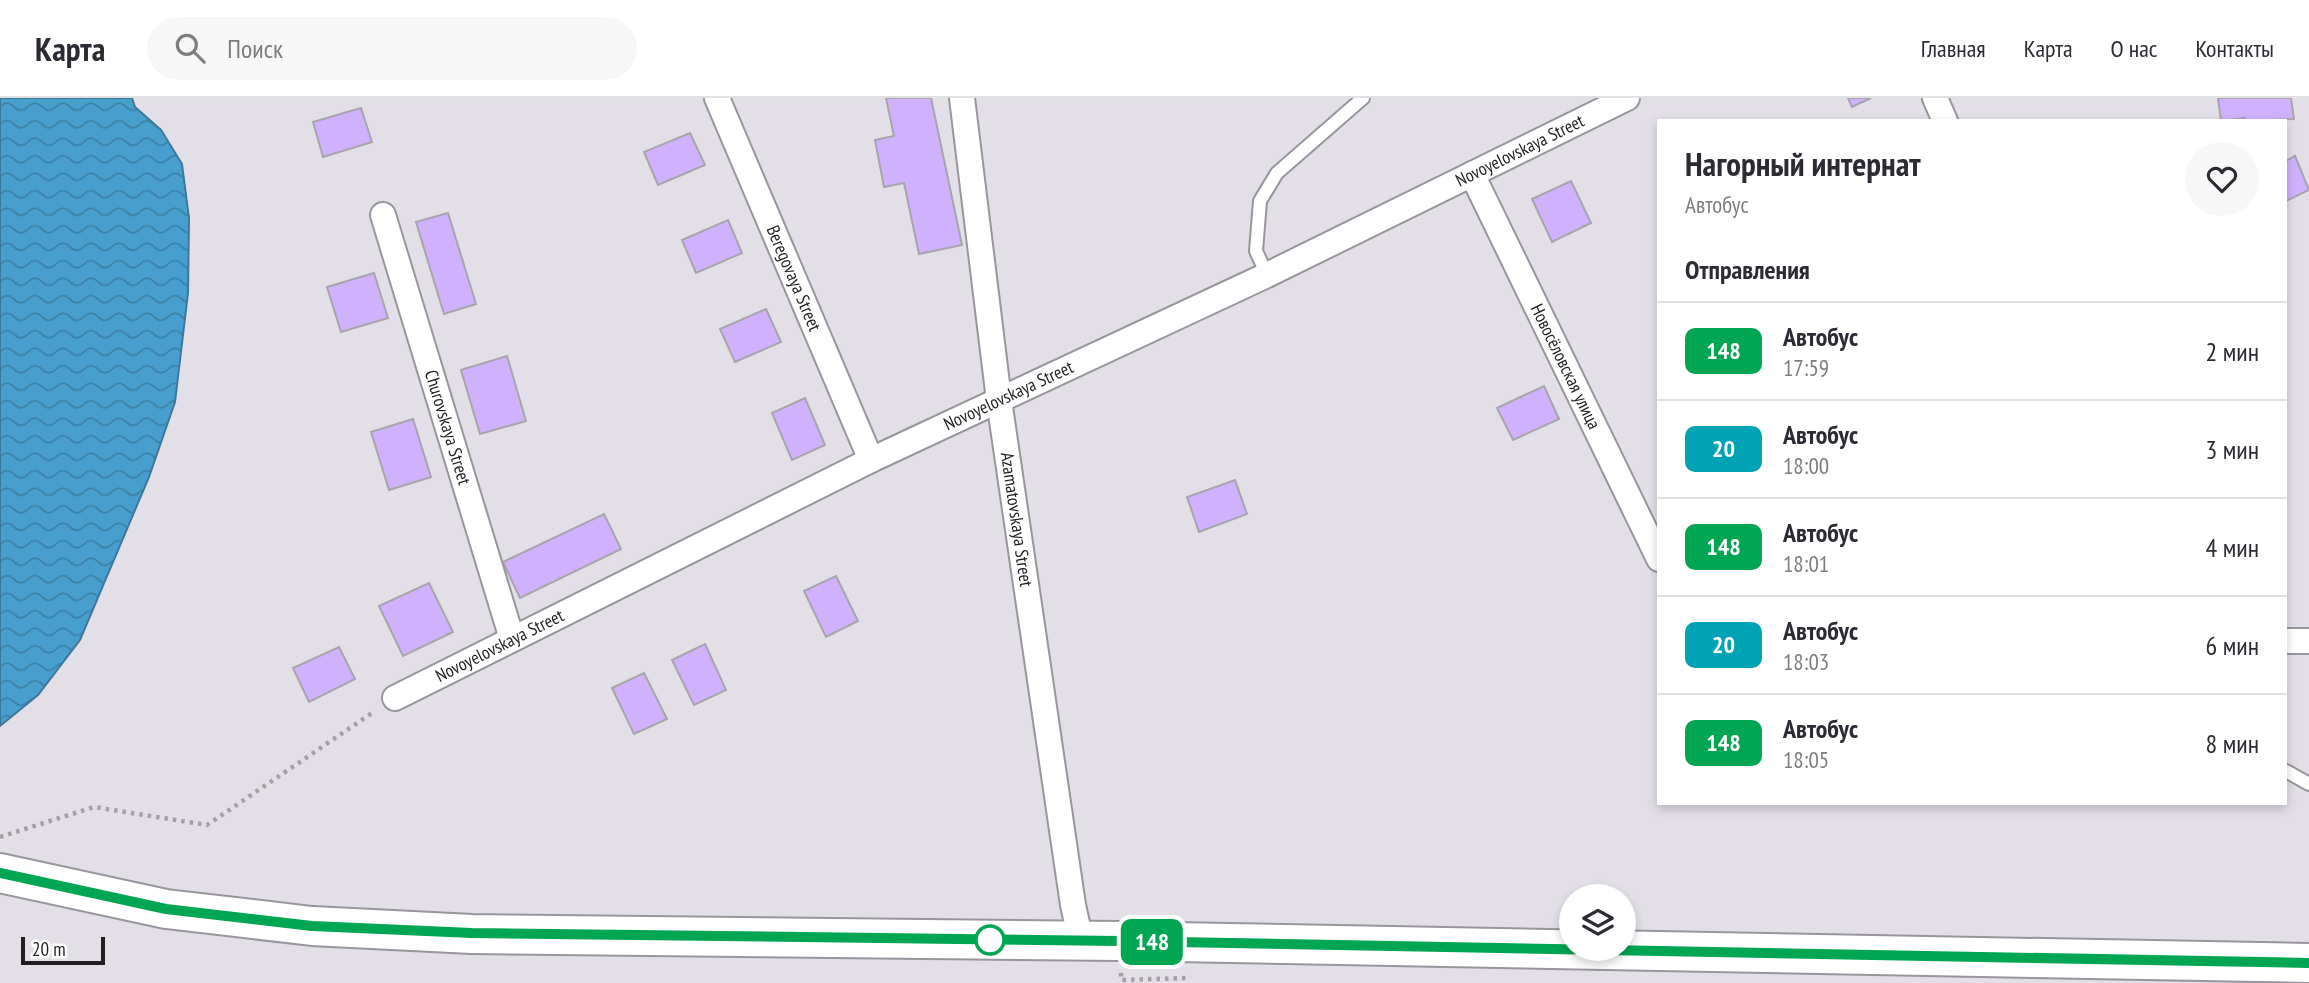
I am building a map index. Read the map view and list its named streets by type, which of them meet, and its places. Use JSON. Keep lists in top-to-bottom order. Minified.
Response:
{"streets":{"street":["Novoyelovskaya Street","Beregovaya Street","Новосёловская улица","Churovskaya Street","Azamatovskaya Street"]},"crossings":[["Novoyelovskaya Street","Beregovaya Street"],["Novoyelovskaya Street","Новосёловская улица"],["Novoyelovskaya Street","Churovskaya Street"],["Novoyelovskaya Street","Azamatovskaya Street"]],"lines":["bus line 148"],"scale_bar":"20 m","page":{"header":"Карта","search":"Поиск","nav":["Главная","Карта","О нас","Контакты"],"on_map":"148","heading":[["Нагорный интернат","Автобус"],"Отправления"],"list":[{"mark":"148","name":"Автобус","note":"17:59","value":"2 мин"},{"mark":"20","name":"Автобус","note":"18:00","value":"3 мин"},{"mark":"148","name":"Автобус","note":"18:01","value":"4 мин"},{"mark":"20","name":"Автобус","note":"18:03","value":"6 мин"},{"mark":"148","name":"Автобус","note":"18:05","value":"8 мин"}],"scale":"20 m"}}
